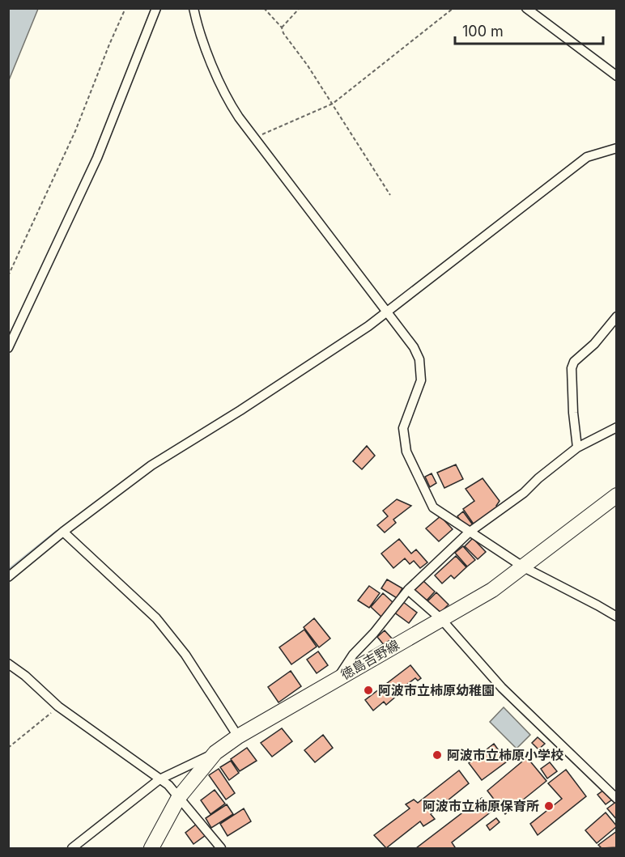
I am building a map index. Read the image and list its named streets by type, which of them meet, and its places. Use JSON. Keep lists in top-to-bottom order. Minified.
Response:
{"streets":{"main road":["徳島吉野線"]},"places":["阿波市立柿原幼稚園","阿波市立柿原小学校","阿波市立柿原保育所"],"scale_bar":"100 m"}
